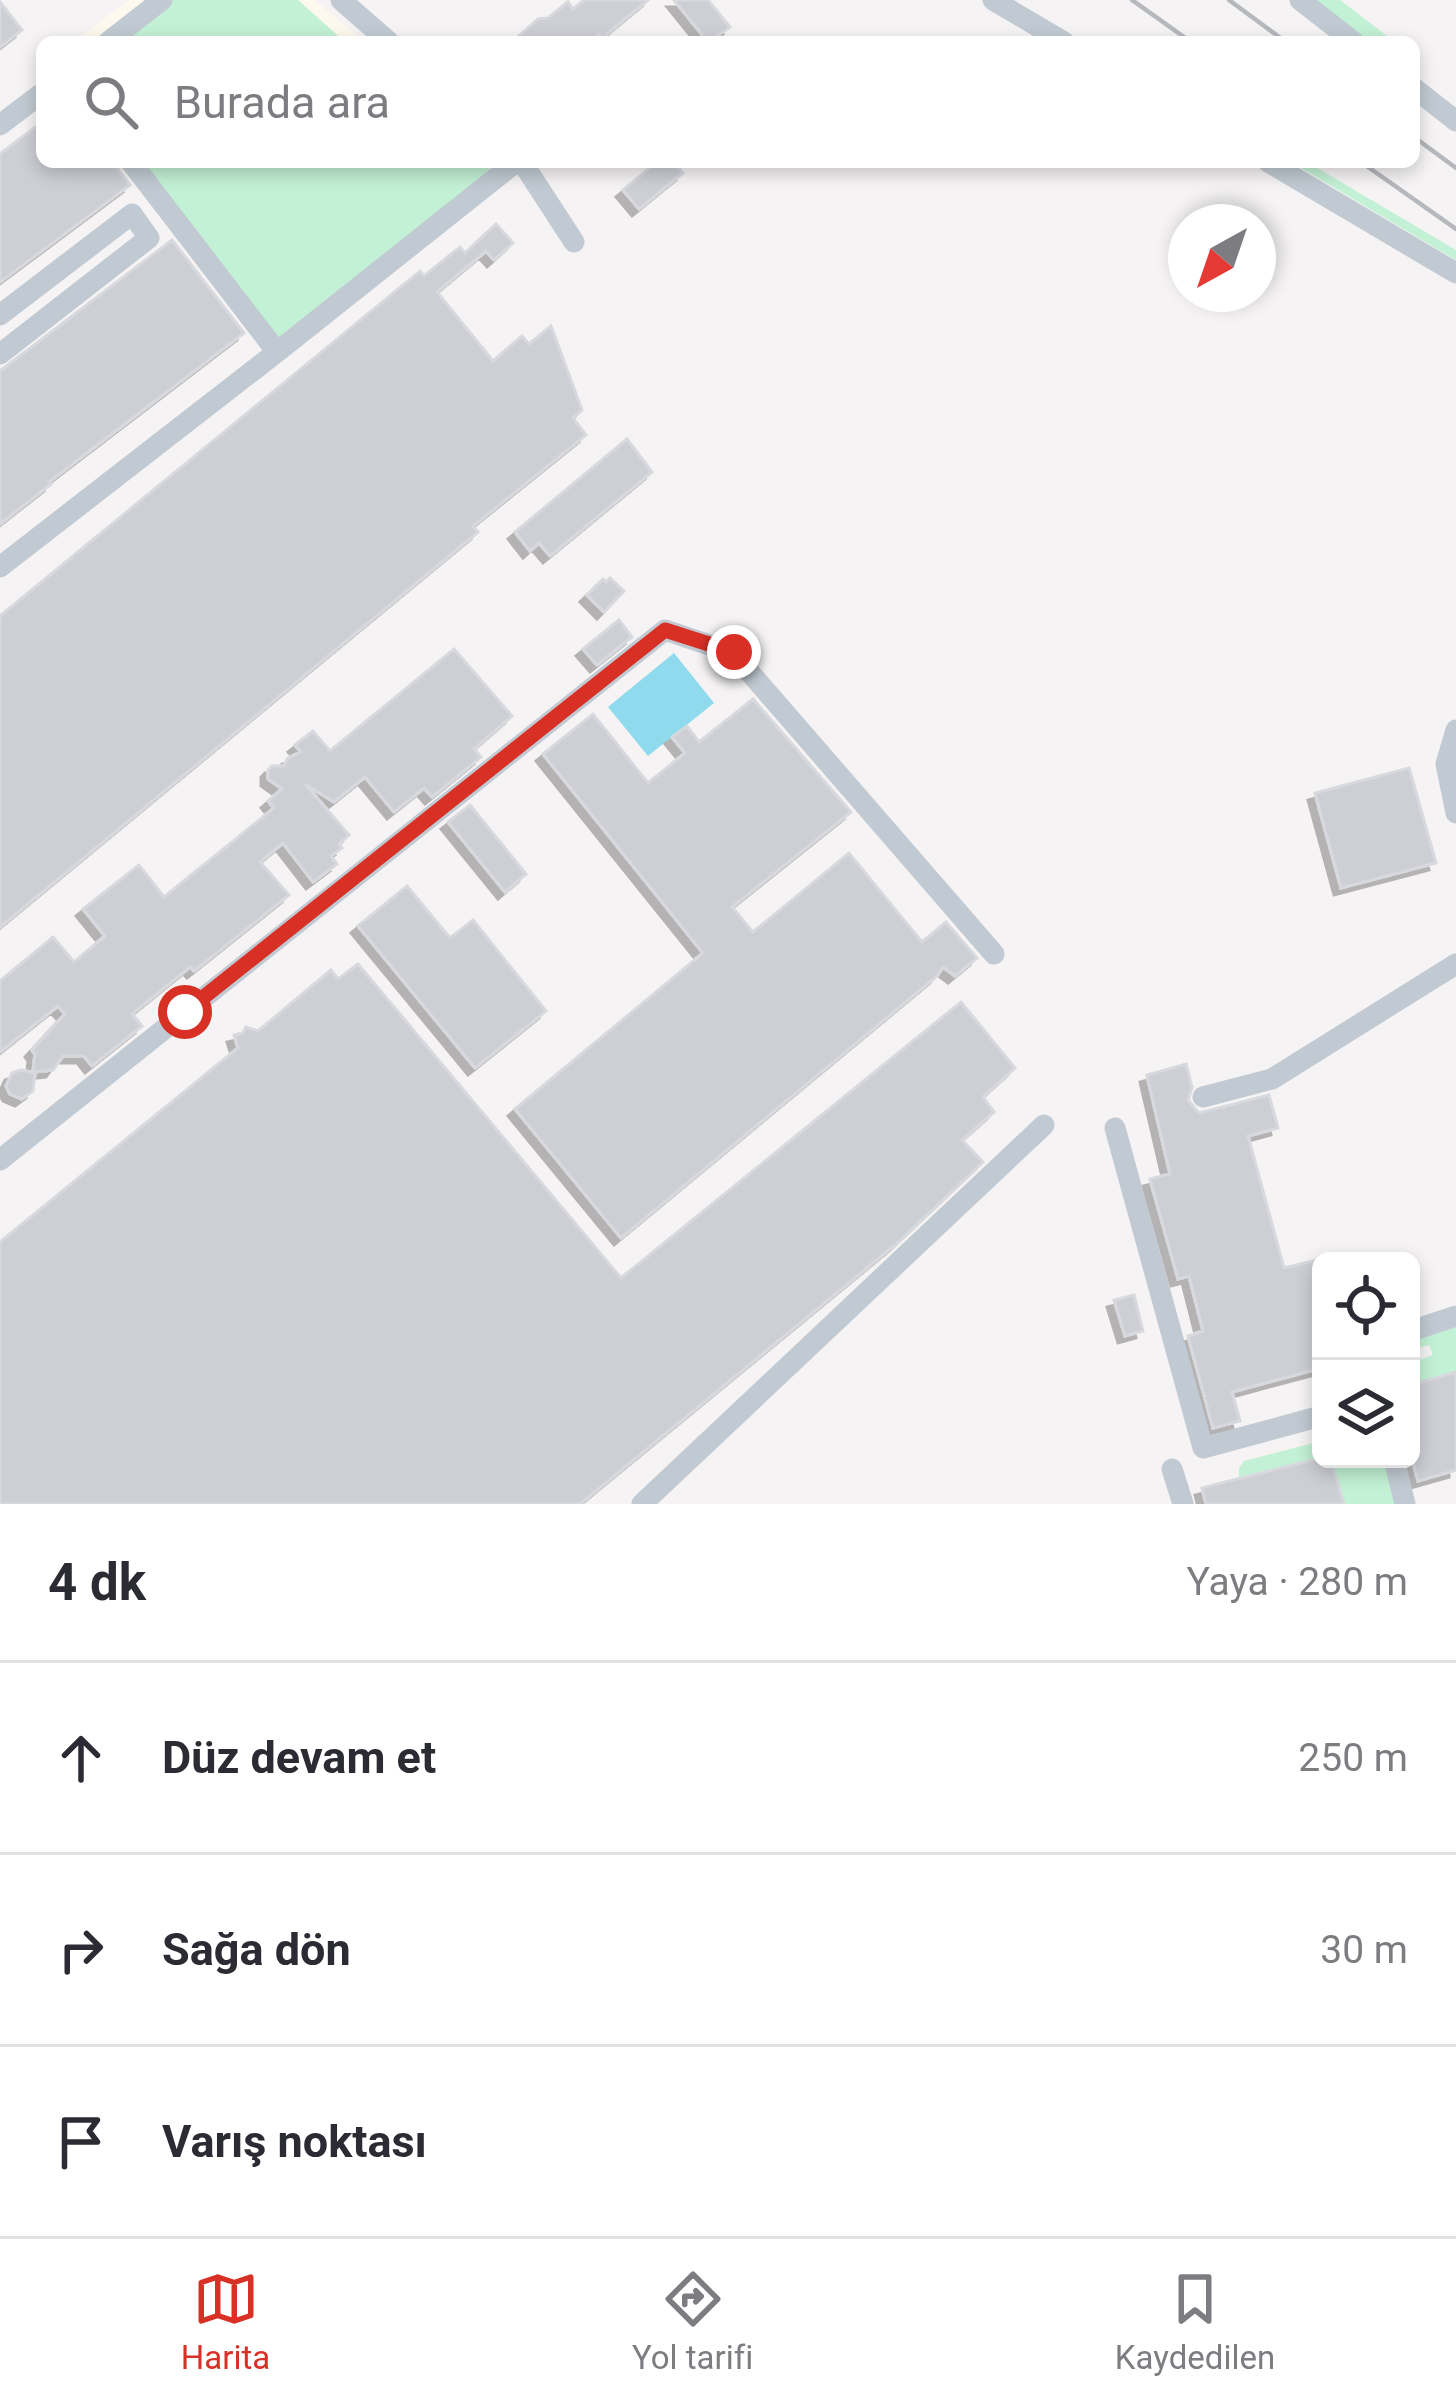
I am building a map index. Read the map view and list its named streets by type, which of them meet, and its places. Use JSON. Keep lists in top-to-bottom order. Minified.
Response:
{"north":"bottom left","page":{"search":"Burada ara","heading":["4 dk","Yaya · 280 m"],"list":[["Düz devam et","250 m"],["Sağa dön","30 m"],"Varış noktası"],"nav":["Harita","Yol tarifi","Kaydedilen"]}}
